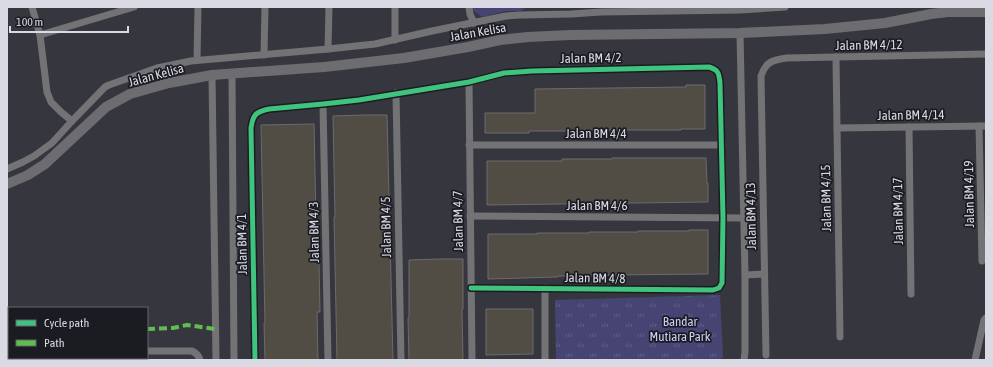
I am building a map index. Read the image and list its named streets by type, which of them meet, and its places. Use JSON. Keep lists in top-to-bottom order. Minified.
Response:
{"streets":{"main road":["Jalan Kelisa"],"street":["Jalan BM 4/12","Jalan BM 4/2","Jalan BM 4/14","Jalan BM 4/4","Jalan BM 4/19","Jalan BM 4/15","Jalan BM 4/6","Jalan BM 4/17","Jalan BM 4/13","Jalan BM 4/7","Jalan BM 4/5","Jalan BM 4/3","Jalan BM 4/1","Jalan BM 4/8"]},"crossings":[["Jalan BM 4/12","Jalan BM 4/15"],["Jalan BM 4/12","Jalan BM 4/13"],["Jalan BM 4/2","Jalan BM 4/4"],["Jalan BM 4/2","Jalan BM 4/7"],["Jalan BM 4/2","Jalan BM 4/5"],["Jalan BM 4/2","Jalan BM 4/3"],["Jalan BM 4/2","Jalan BM 4/1"],["Jalan BM 4/14","Jalan BM 4/19"],["Jalan BM 4/14","Jalan BM 4/15"],["Jalan BM 4/14","Jalan BM 4/17"],["Jalan BM 4/4","Jalan BM 4/7"],["Jalan BM 4/6","Jalan BM 4/7"],["Jalan BM 4/6","Jalan BM 4/8"],["Jalan BM 4/7","Jalan BM 4/8"]],"parks":["Bandar Mutiara Park"],"legend":["Cycle path","Path"],"scale_bar":"100 m"}
